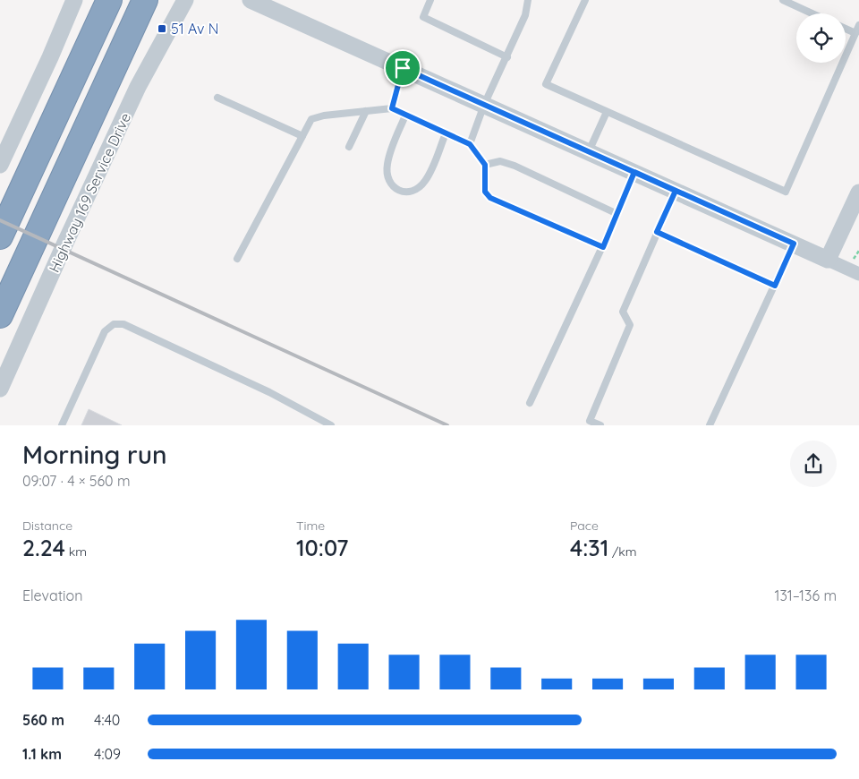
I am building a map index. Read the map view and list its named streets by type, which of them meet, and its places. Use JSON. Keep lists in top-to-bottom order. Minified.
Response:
{"streets":{"street":["Highway 169 Service Drive"]},"places":{"transit":["51 Av N"]},"page":{"heading":["Morning run","09:07 · 4 × 560 m"],"stats":[["Distance","2.24 km"],["Time","10:07"],["Pace","4:31 /km"]],"chart":["Elevation","131–136 m"],"list":[{"name":"560 m","note":"4:40"},{"name":"1.1 km","note":"4:09"}]}}
